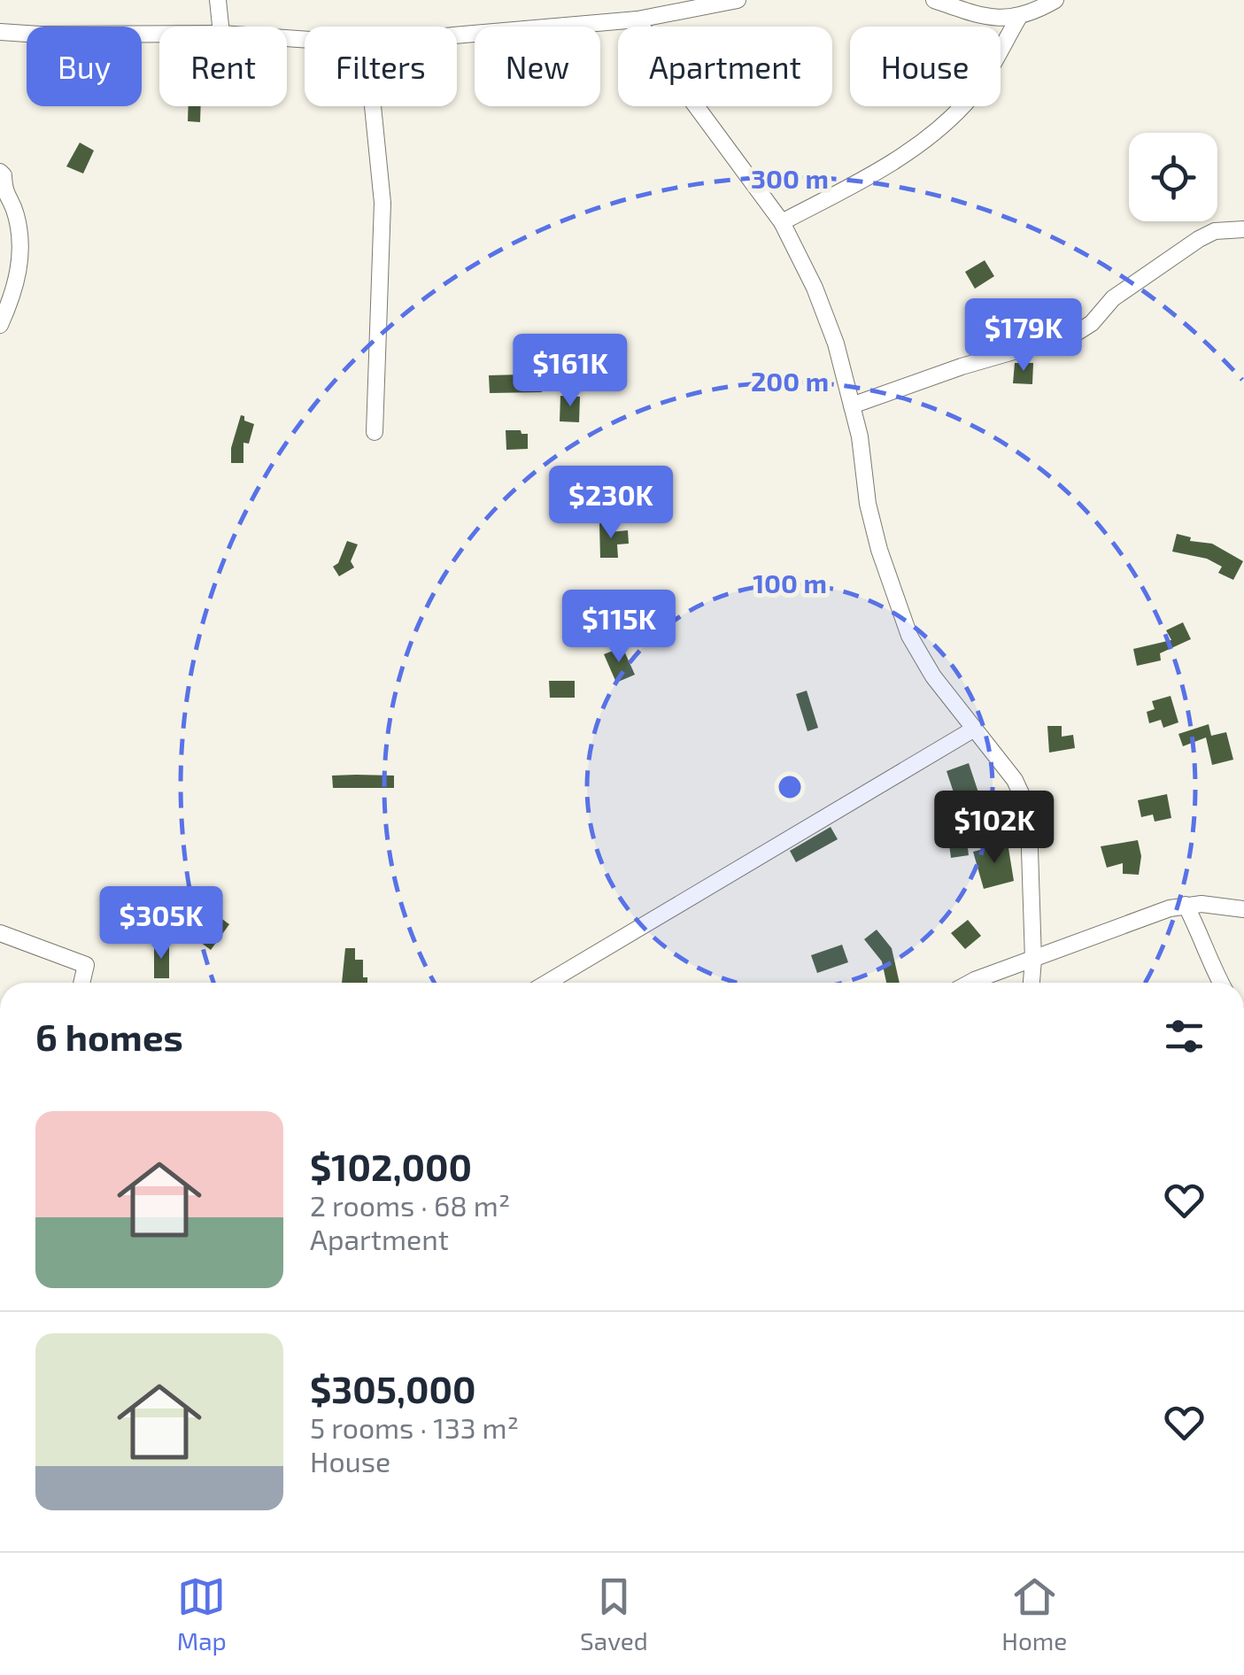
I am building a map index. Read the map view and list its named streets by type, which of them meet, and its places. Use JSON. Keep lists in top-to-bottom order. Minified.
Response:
{"page":{"chip":["Buy","Rent","Filters","New","Apartment","House"],"price":["$179K","$161K","$230K","$115K","$102K","$305K"],"heading":"6 homes","list":[{"name":"$102,000","note":"2 rooms · 68 m² · Apartment"},{"name":"$305,000","note":"5 rooms · 133 m² · House"}],"tabs":["Map","Saved","Home"]},"rings":["300 m","200 m","100 m"]}
